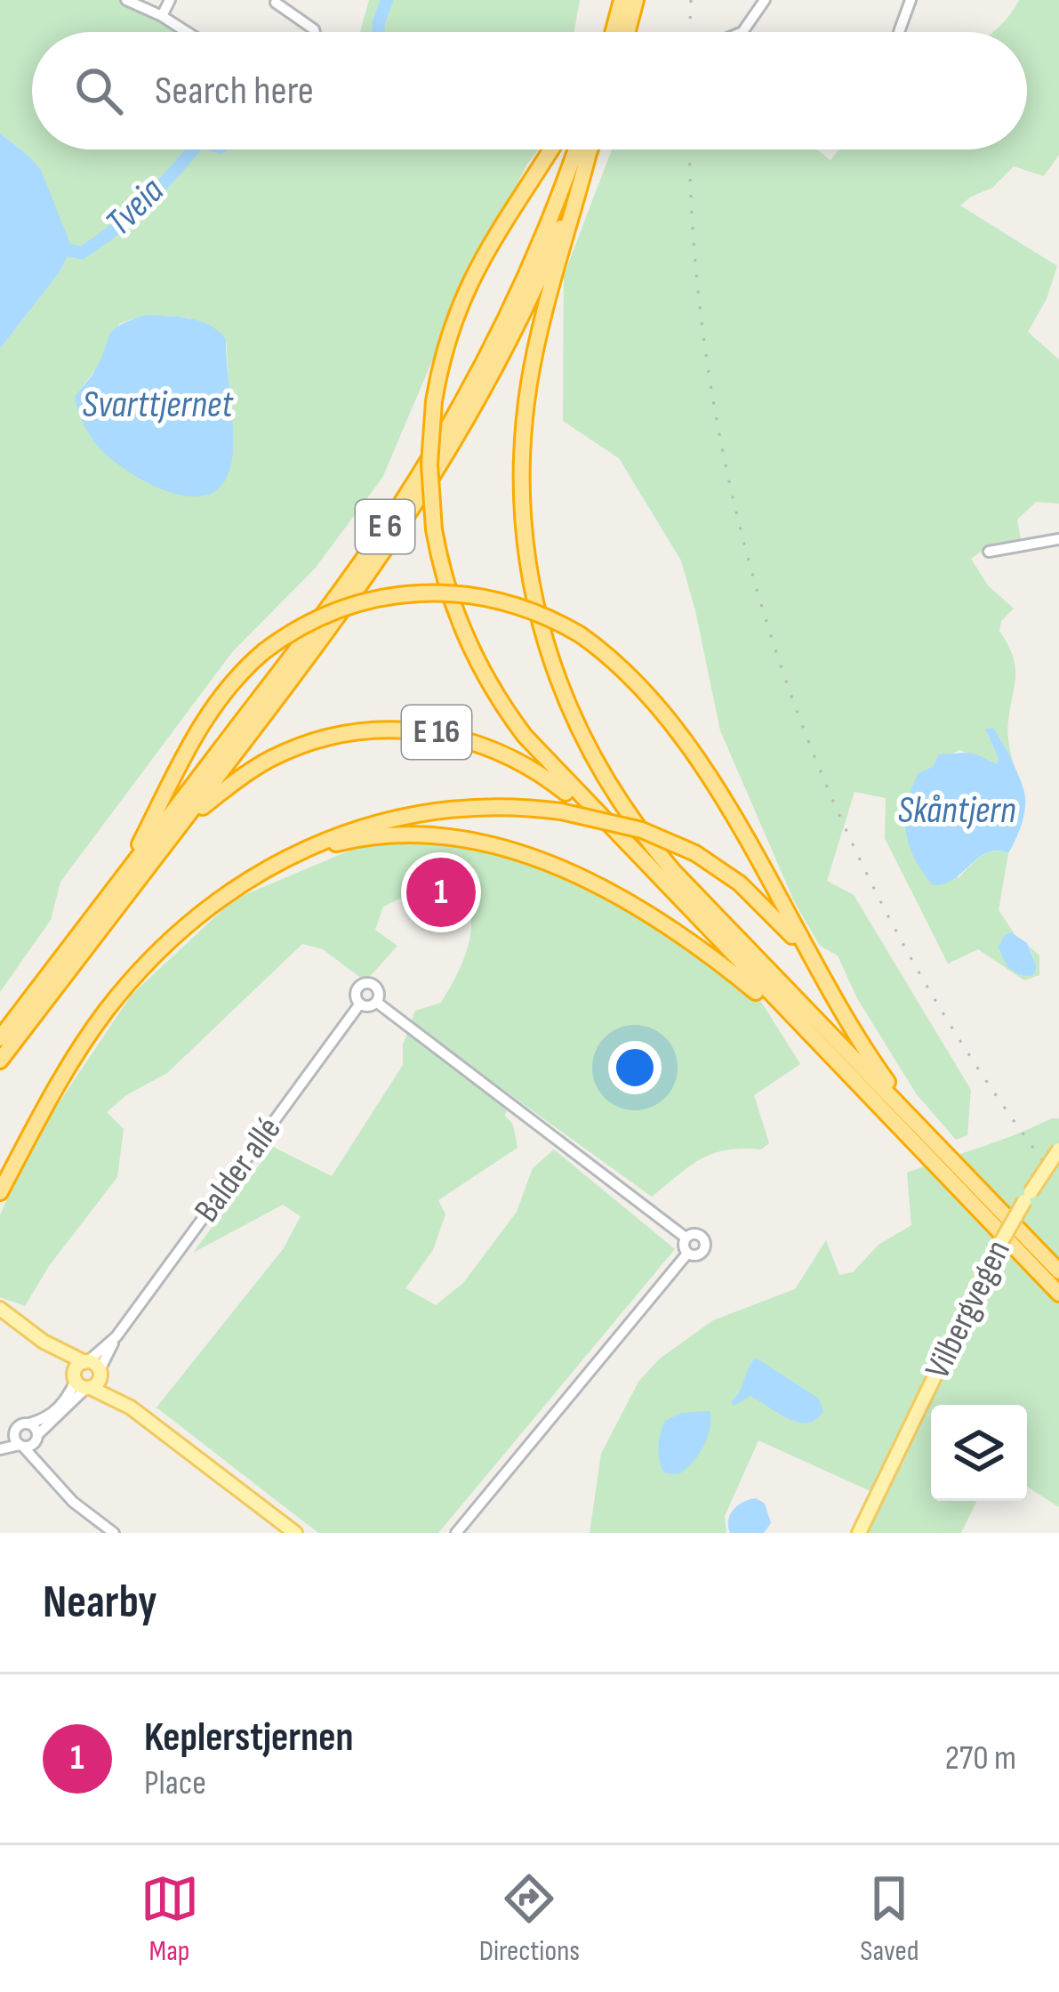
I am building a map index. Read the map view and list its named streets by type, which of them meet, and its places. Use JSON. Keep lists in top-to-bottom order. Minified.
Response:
{"streets":{"highway":["E 6","E 16"],"main road":["Vilbergvegen"],"street":["Balder allé"]},"crossings":[["E 6","E 16"]],"water":["Tveia","Svarttjernet","Skåntjern"],"page":{"search":"Search here","pins":"1","heading":"Nearby","list":[{"mark":"1","name":"Keplerstjernen","note":"Place","value":"270 m"}],"nav":["Map","Directions","Saved"]}}
